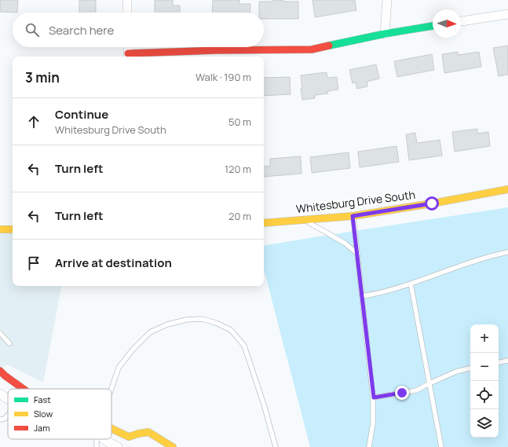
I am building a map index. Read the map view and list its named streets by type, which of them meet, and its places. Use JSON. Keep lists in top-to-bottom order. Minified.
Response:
{"streets":{"street":["Whitesburg Drive South"]},"legend":["Fast","Slow","Jam"],"north":"right","page":{"search":"Search here","heading":["3 min","Walk · 190 m"],"list":[["Continue","Whitesburg Drive South","50 m"],["Turn left","120 m"],["Turn left","20 m"],"Arrive at destination"],"map_buttons":["+","−"]}}
